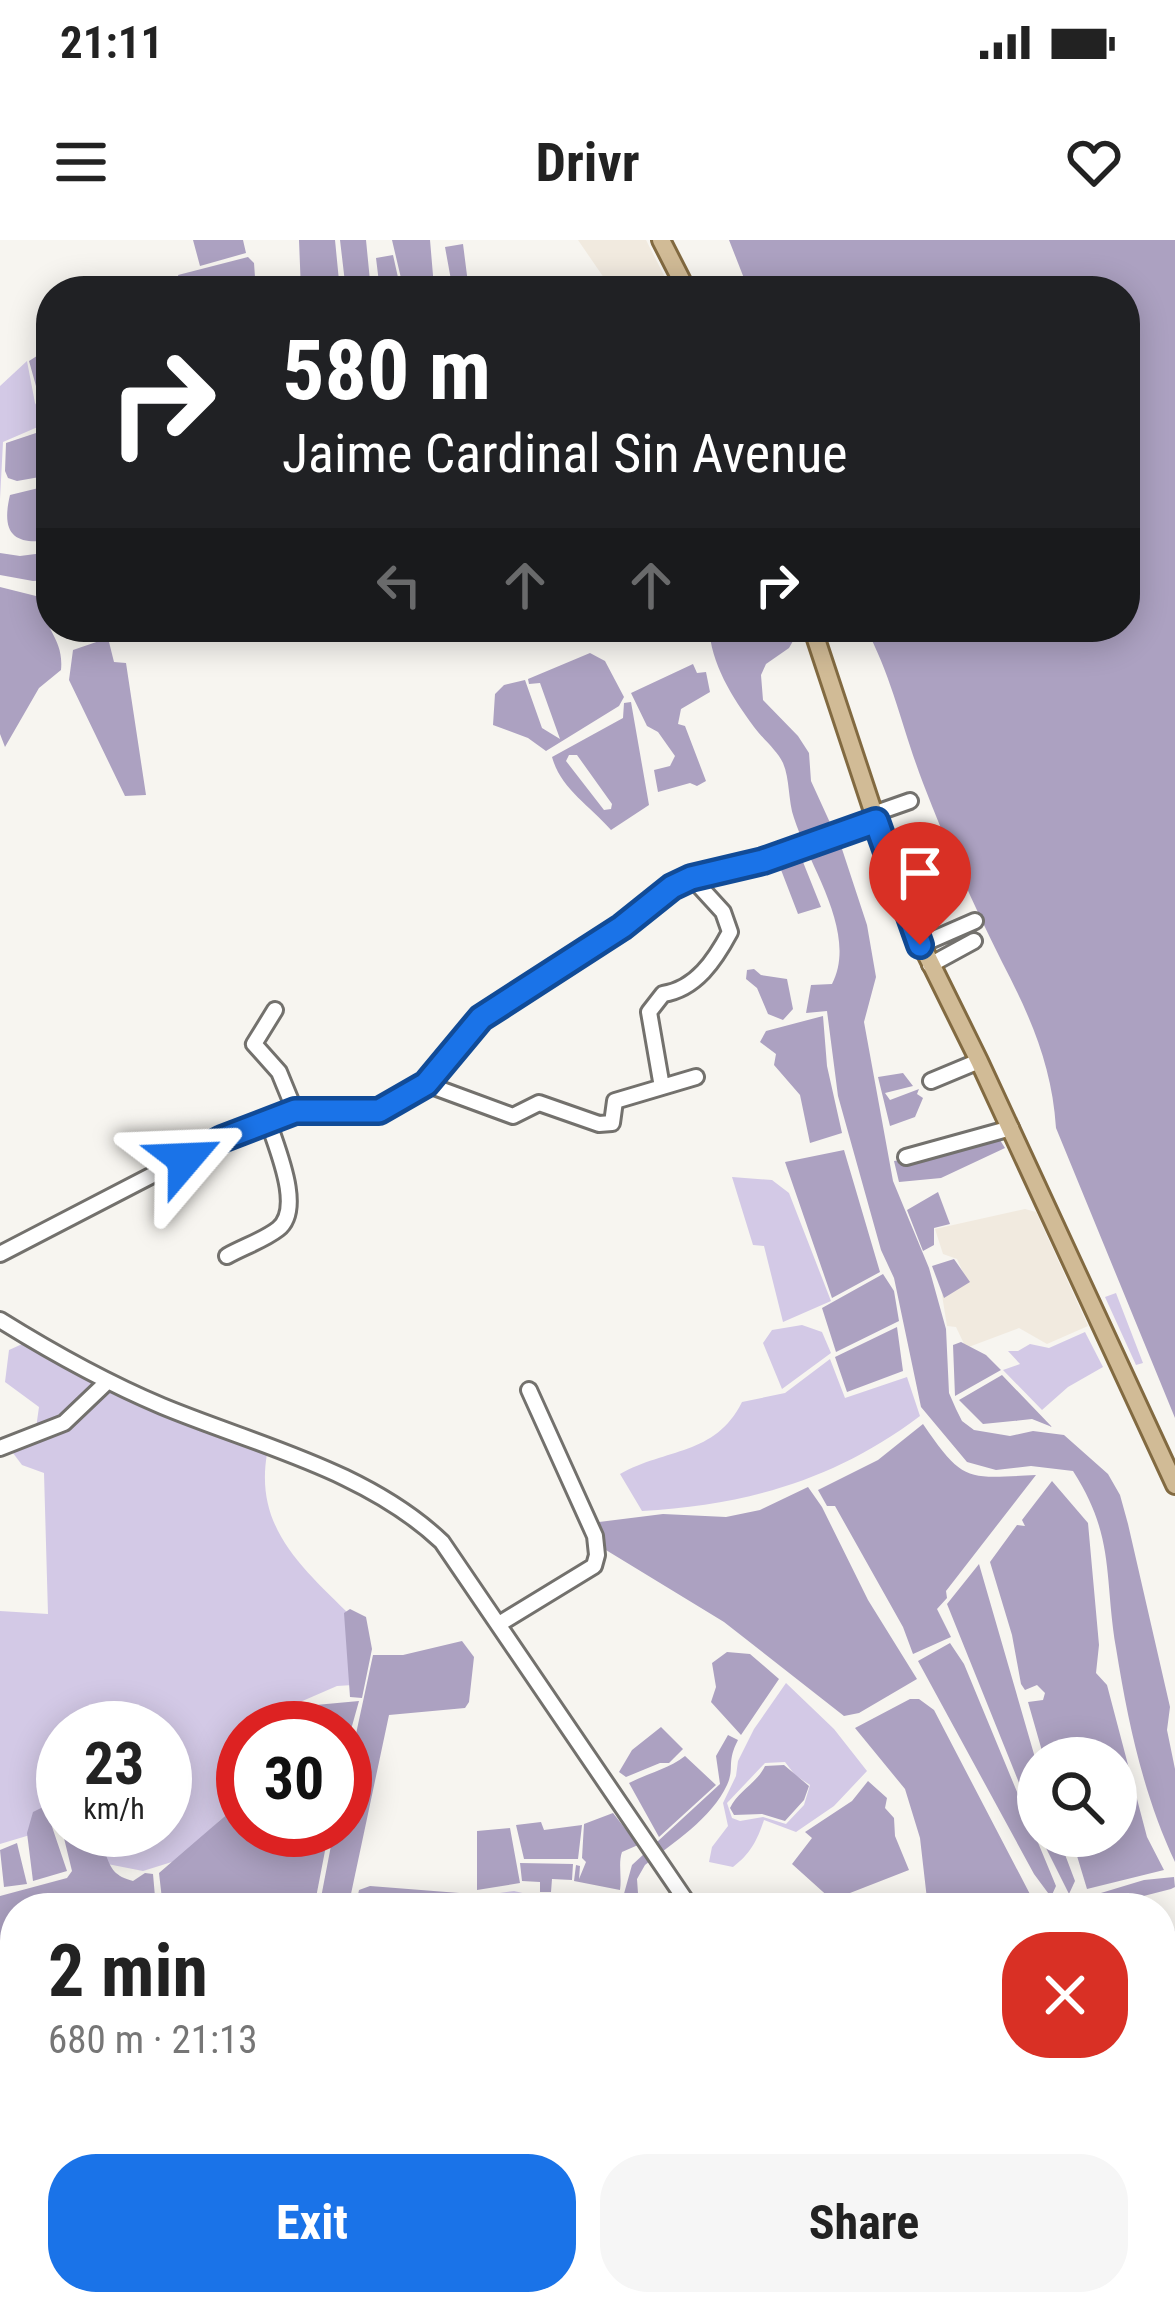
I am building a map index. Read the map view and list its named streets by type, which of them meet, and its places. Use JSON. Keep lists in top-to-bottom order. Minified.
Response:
{"page":{"status":"21:11","header":"Drivr","turn":["580 m","Jaime Cardinal Sin Avenue"],"speed":"23 km/h","limit":"30","heading":["2 min","680 m · 21:13"],"buttons":["Exit","Share"]}}
